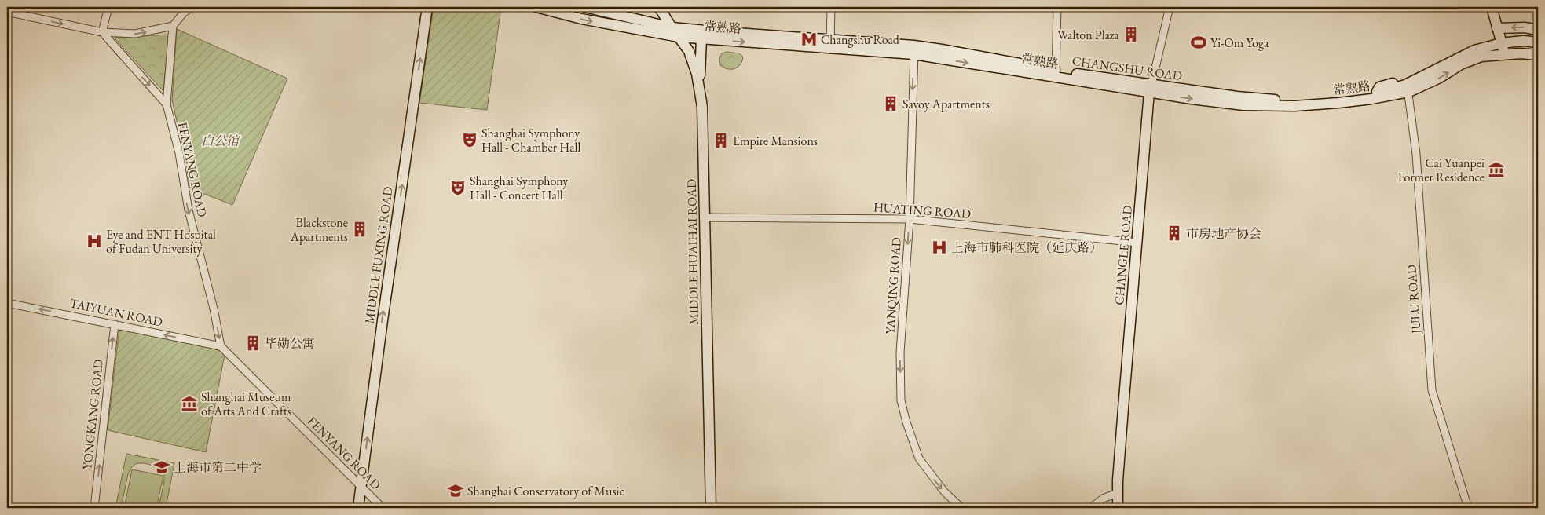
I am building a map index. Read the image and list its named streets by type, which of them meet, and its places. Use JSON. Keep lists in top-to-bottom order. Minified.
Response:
{"streets":{"main road":["常熟路","CHANGSHU ROAD","MIDDLE HUAIHAI ROAD","MIDDLE FUXING ROAD","CHANGLE ROAD"],"street":["FENYANG ROAD","HUATING ROAD","YANQING ROAD","JULU ROAD","TAIYUAN ROAD","YONGKANG ROAD"]},"crossings":[["常熟路","CHANGSHU ROAD"],["常熟路","MIDDLE HUAIHAI ROAD"],["常熟路","CHANGLE ROAD"],["常熟路","JULU ROAD"],["CHANGSHU ROAD","MIDDLE HUAIHAI ROAD"],["CHANGSHU ROAD","CHANGLE ROAD"],["CHANGSHU ROAD","YANQING ROAD"],["CHANGSHU ROAD","JULU ROAD"],["FENYANG ROAD","MIDDLE FUXING ROAD"],["FENYANG ROAD","TAIYUAN ROAD"],["HUATING ROAD","MIDDLE HUAIHAI ROAD"],["HUATING ROAD","CHANGLE ROAD"],["HUATING ROAD","YANQING ROAD"],["TAIYUAN ROAD","YONGKANG ROAD"]],"one_way":["常熟路","FENYANG ROAD","MIDDLE FUXING ROAD","YANQING ROAD","TAIYUAN ROAD","YONGKANG ROAD"],"parks":["白公馆"],"places":{"building":["Walton Plaza","Savoy Apartments","Empire Mansions","Blackstone Apartments","市房地产协会","毕勋公寓"],"metro station":["Changshu Road"],"sports":["Yi-Om Yoga"],"theatre":["Shanghai Symphony Hall - Chamber Hall","Shanghai Symphony Hall - Concert Hall"],"museum":["Cai Yuanpei Former Residence","Shanghai Museum of Arts And Crafts"],"hospital":["Eye and ENT Hospital of Fudan University","上海市肺科医院（延庆路）"],"school or university":["上海市第二中学","Shanghai Conservatory of Music"]}}
